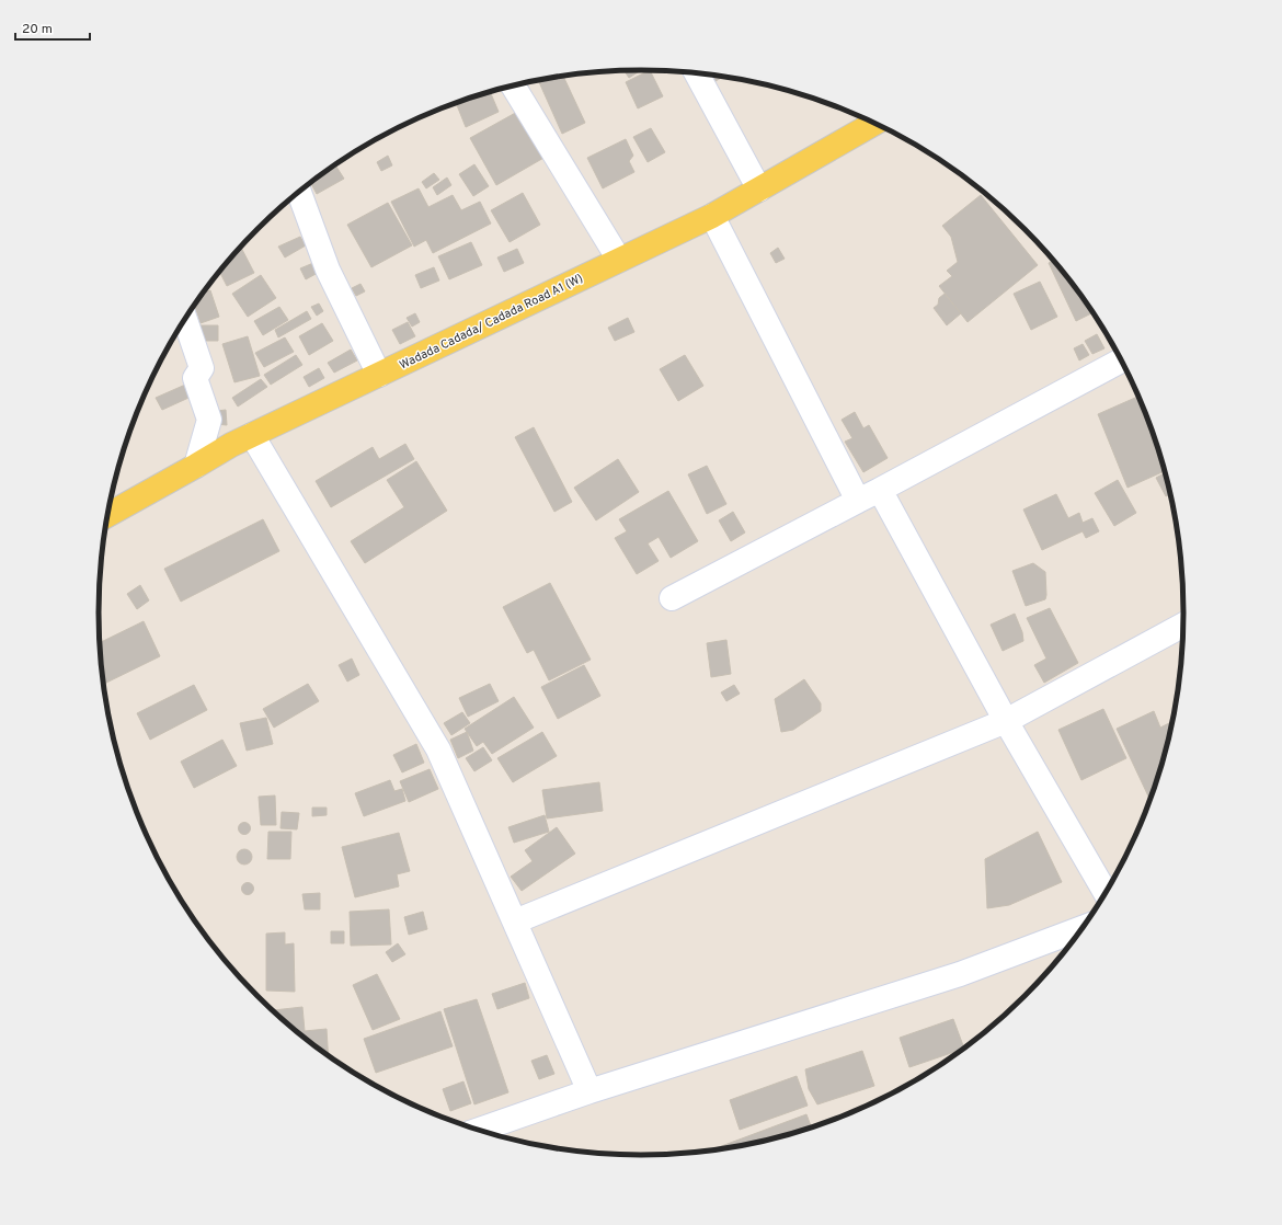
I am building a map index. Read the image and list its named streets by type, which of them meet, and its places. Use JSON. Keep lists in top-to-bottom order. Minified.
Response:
{"streets":{"main road":["Wadada Cadada/ Cadada Road A1 (W)"]},"scale_bar":"20 m"}
